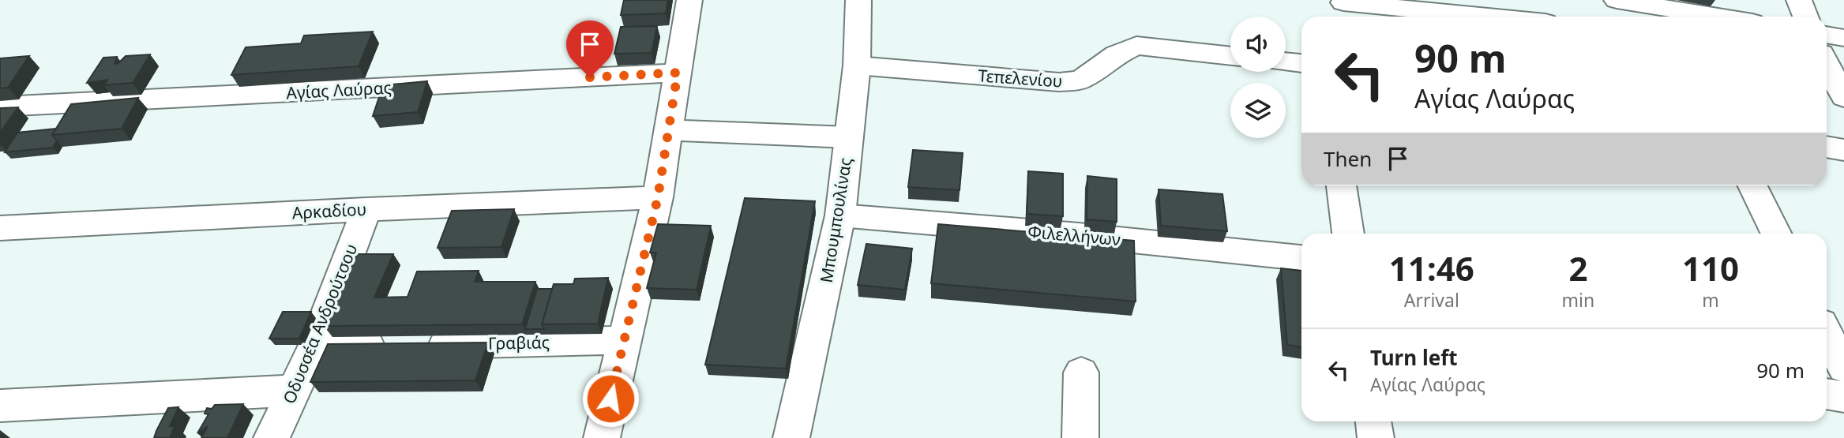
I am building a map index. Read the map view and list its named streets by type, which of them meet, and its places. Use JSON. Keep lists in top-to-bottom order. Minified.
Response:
{"streets":{"street":["Τεπελενίου","Αγίας Λαύρας","Αρκαδίου","Μπουμπουλίνας","Φιλελλήνων","Οδυσσέα Ανδρούτσου","Γραβιάς"]},"crossings":[["Τεπελενίου","Μπουμπουλίνας"],["Αρκαδίου","Οδυσσέα Ανδρούτσου"],["Μπουμπουλίνας","Φιλελλήνων"],["Οδυσσέα Ανδρούτσου","Γραβιάς"]],"page":{"turn":["90 m","Αγίας Λαύρας"],"then":"Then","eta":["11:46","Arrival","2","min","110","m"],"list":[{"name":"Turn left","note":"Αγίας Λαύρας","value":"90 m"}]}}
